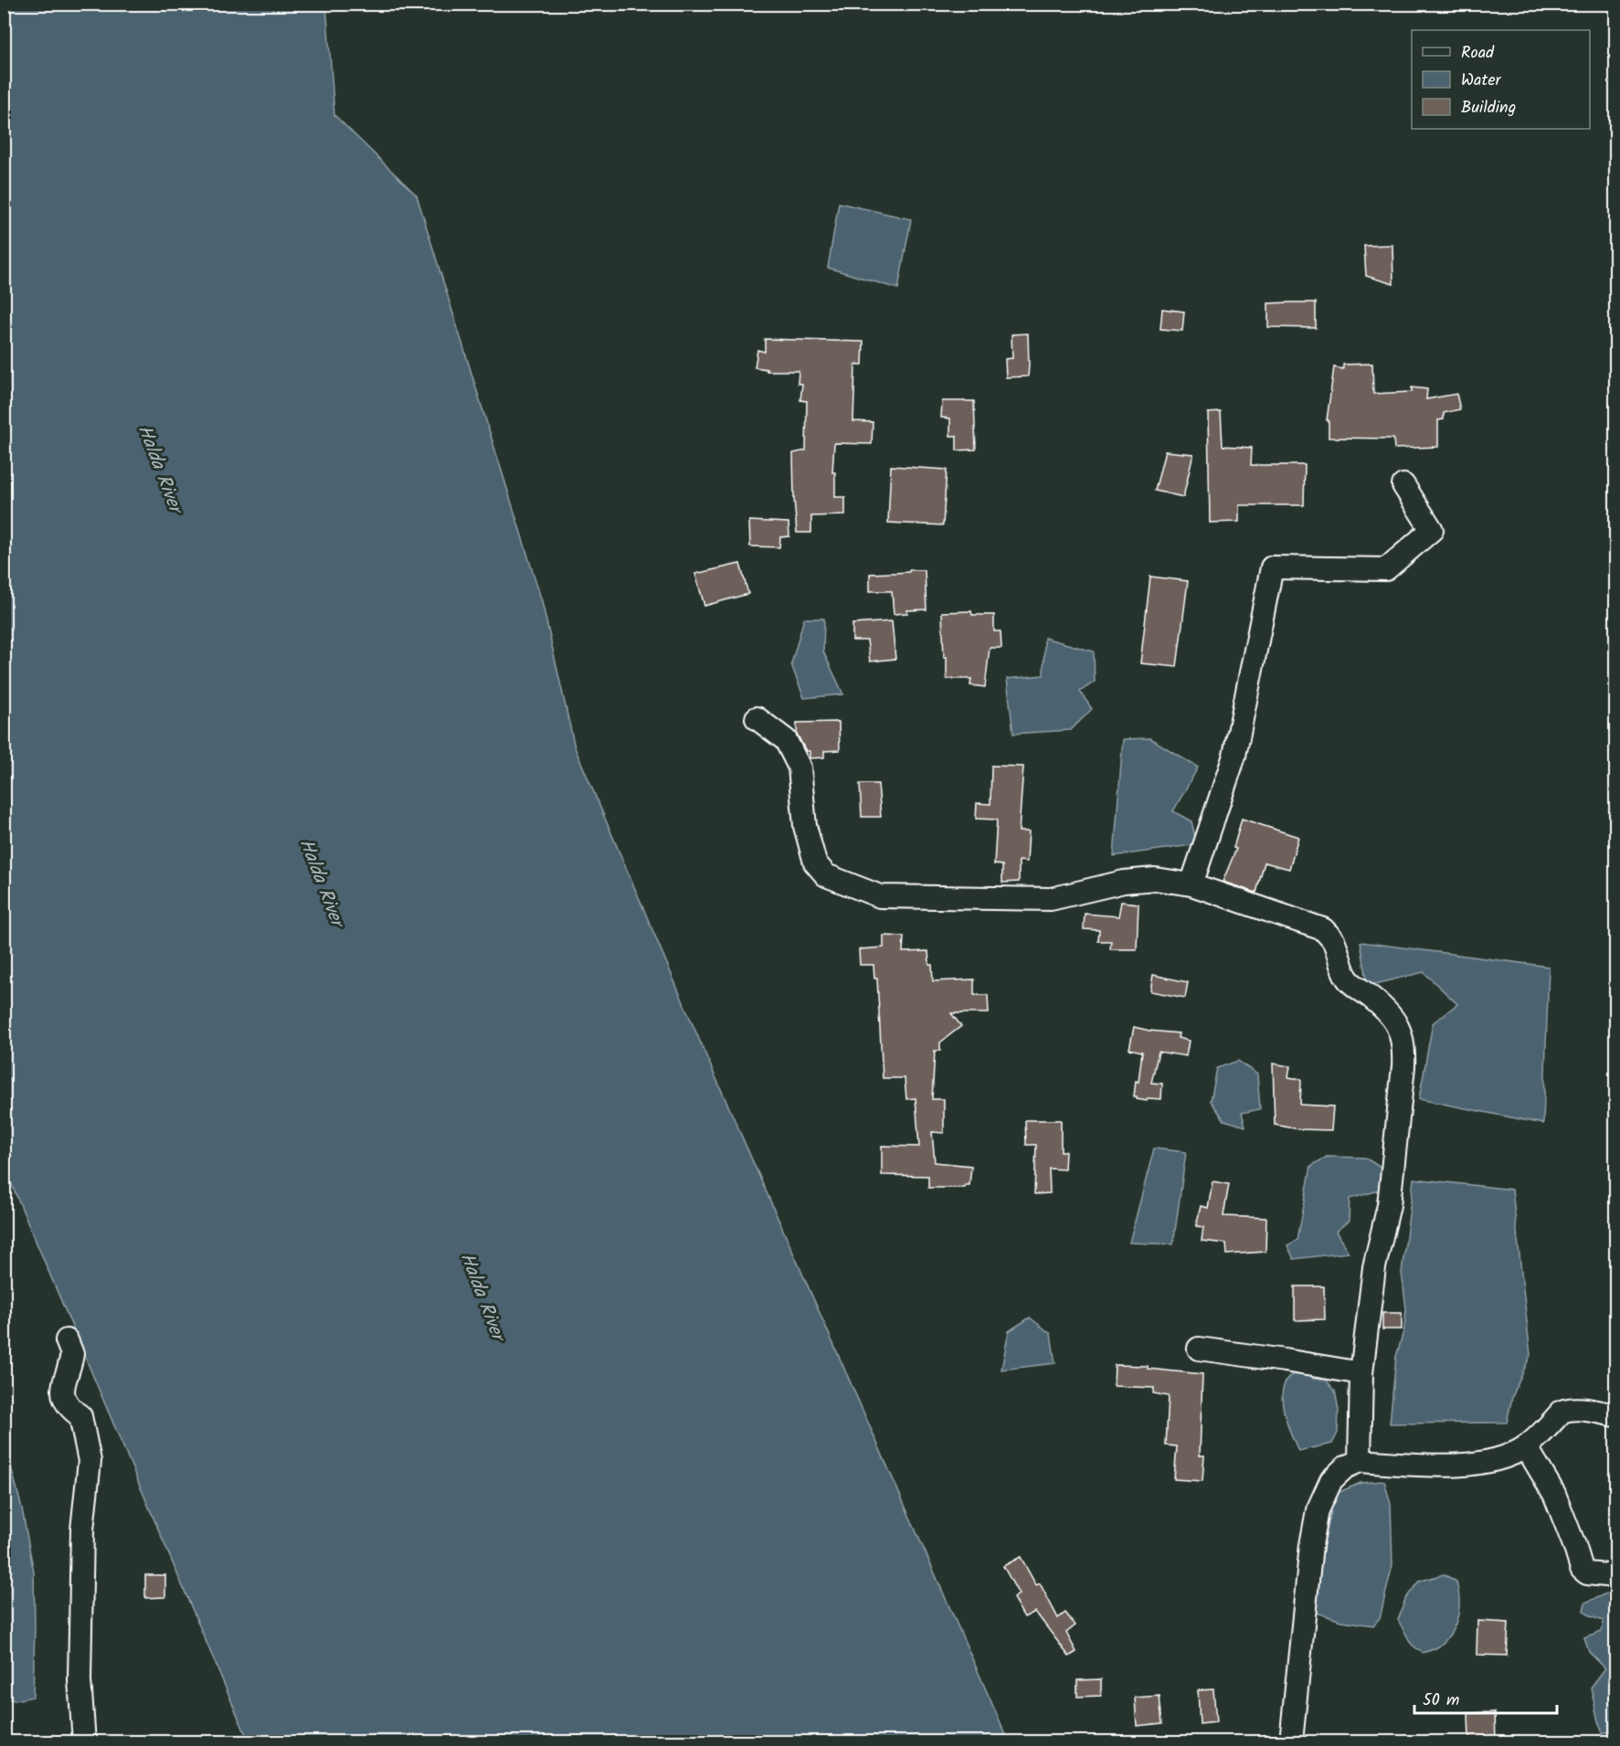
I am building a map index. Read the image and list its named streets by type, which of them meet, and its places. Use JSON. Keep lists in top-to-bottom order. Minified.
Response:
{"water":["Halda River"],"legend":["Road","Water","Building"],"scale_bar":"50 m"}
